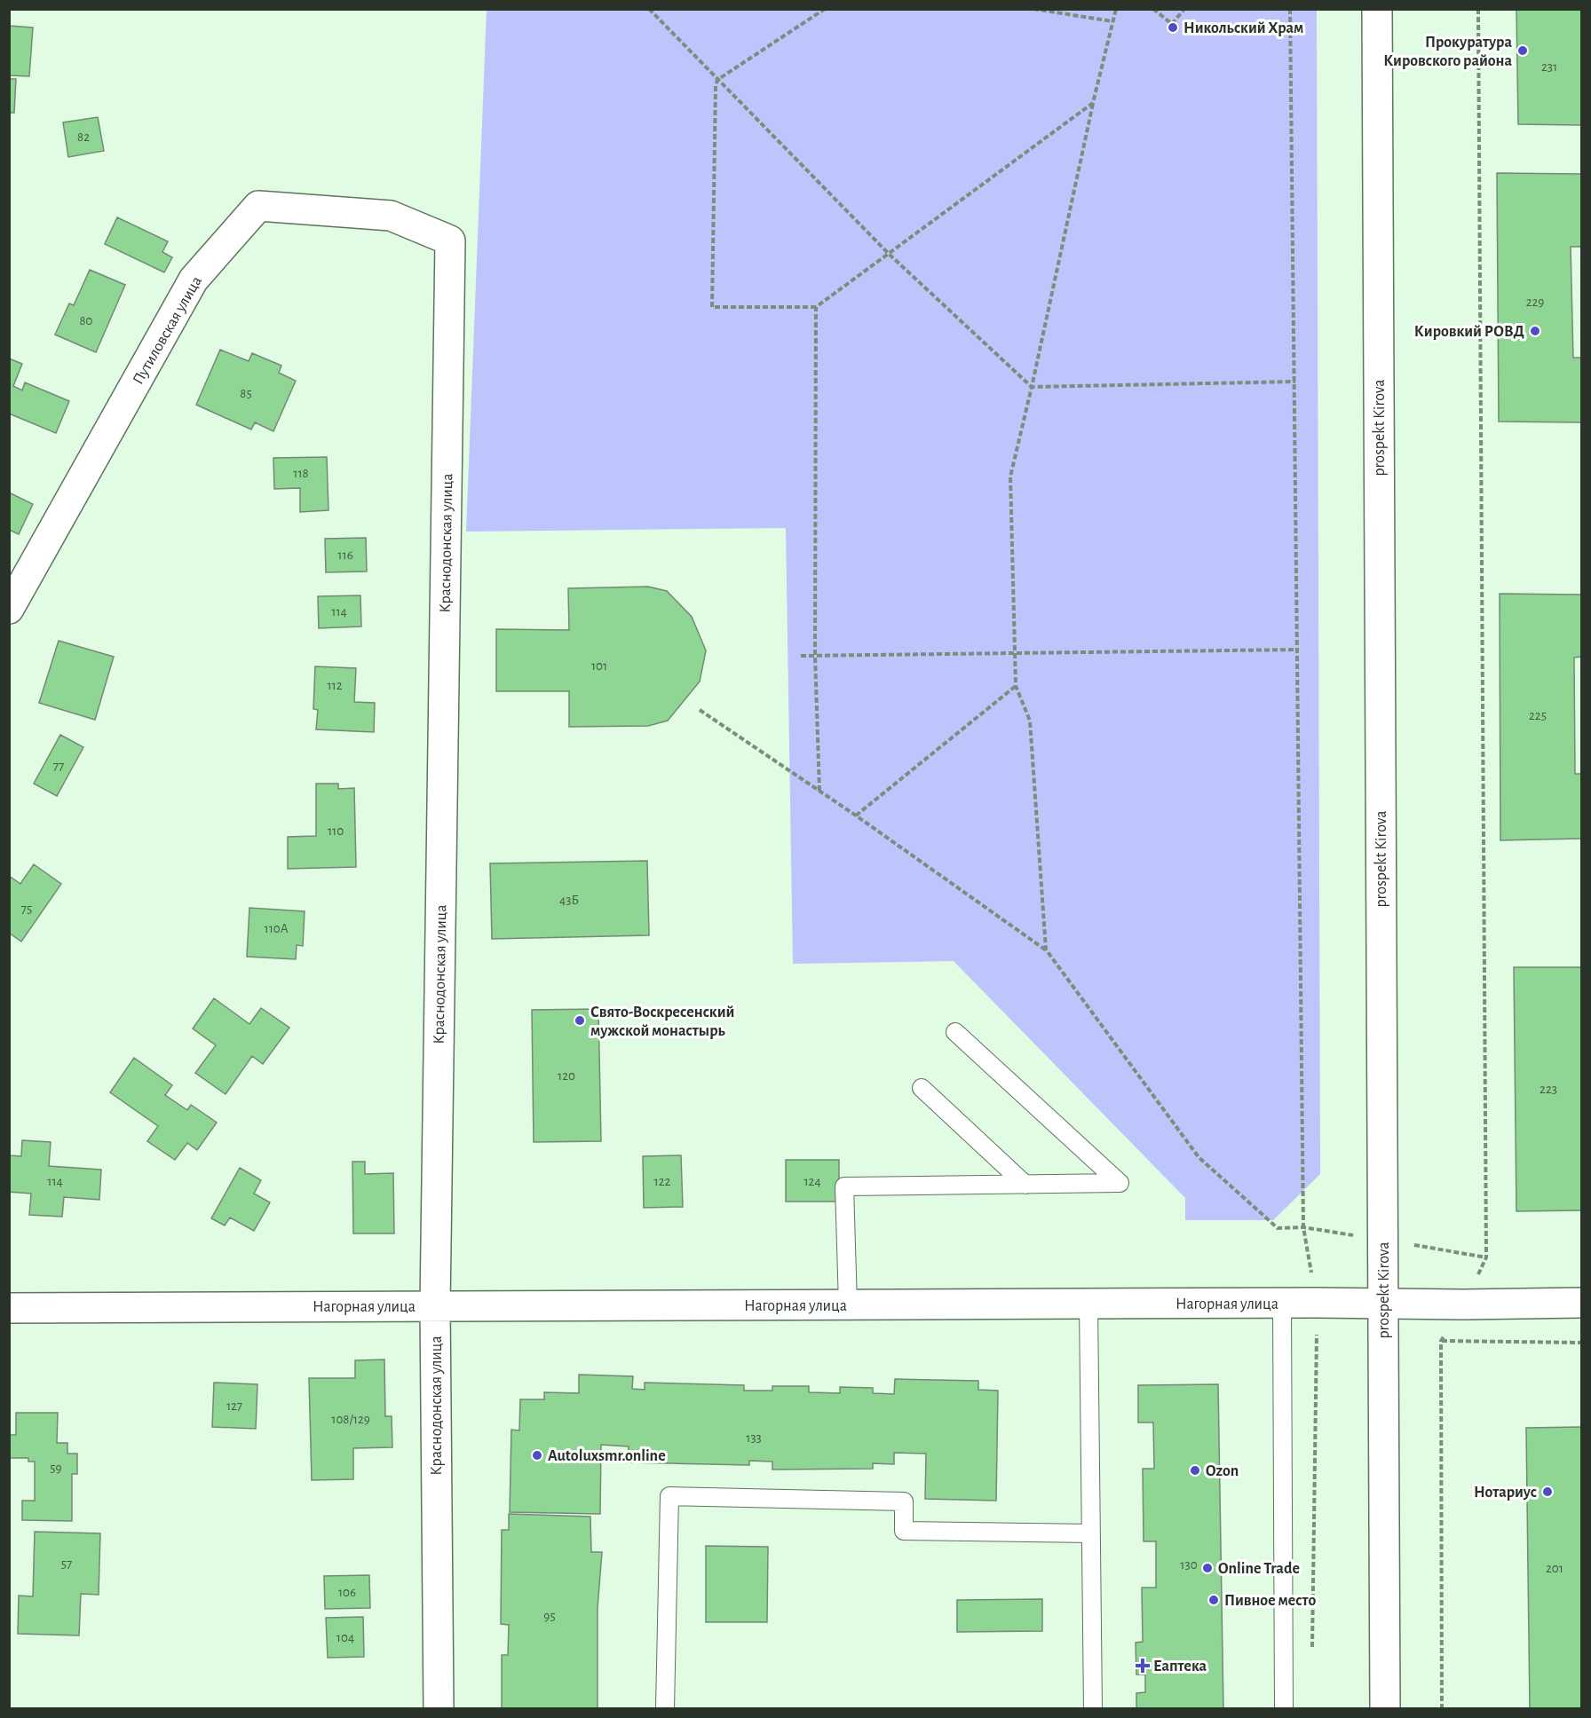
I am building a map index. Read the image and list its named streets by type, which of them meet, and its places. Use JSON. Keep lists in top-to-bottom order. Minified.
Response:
{"streets":{"street":["Путиловская улица","prospekt Kirova","Краснодонская улица","Нагорная улица"]},"crossings":[["Путиловская улица","Краснодонская улица"],["prospekt Kirova","Нагорная улица"],["Краснодонская улица","Нагорная улица"]],"places":{"other":["Никольский Храм","Прокуратура Кировского района","Кировкий РОВД","Свято-Воскресенский мужской монастырь","Autoluxsmr.online","Ozon","Нотариус","Online Trade","Пивное место"],"health":["Еаптека"]},"house_numbers":["231","82","229","80","85","118","116","114","101","112","225","77","110","43Б","75","110А","120","223","114","122","124","127","108/129","133","59","57","130","201","106","95","104"]}
